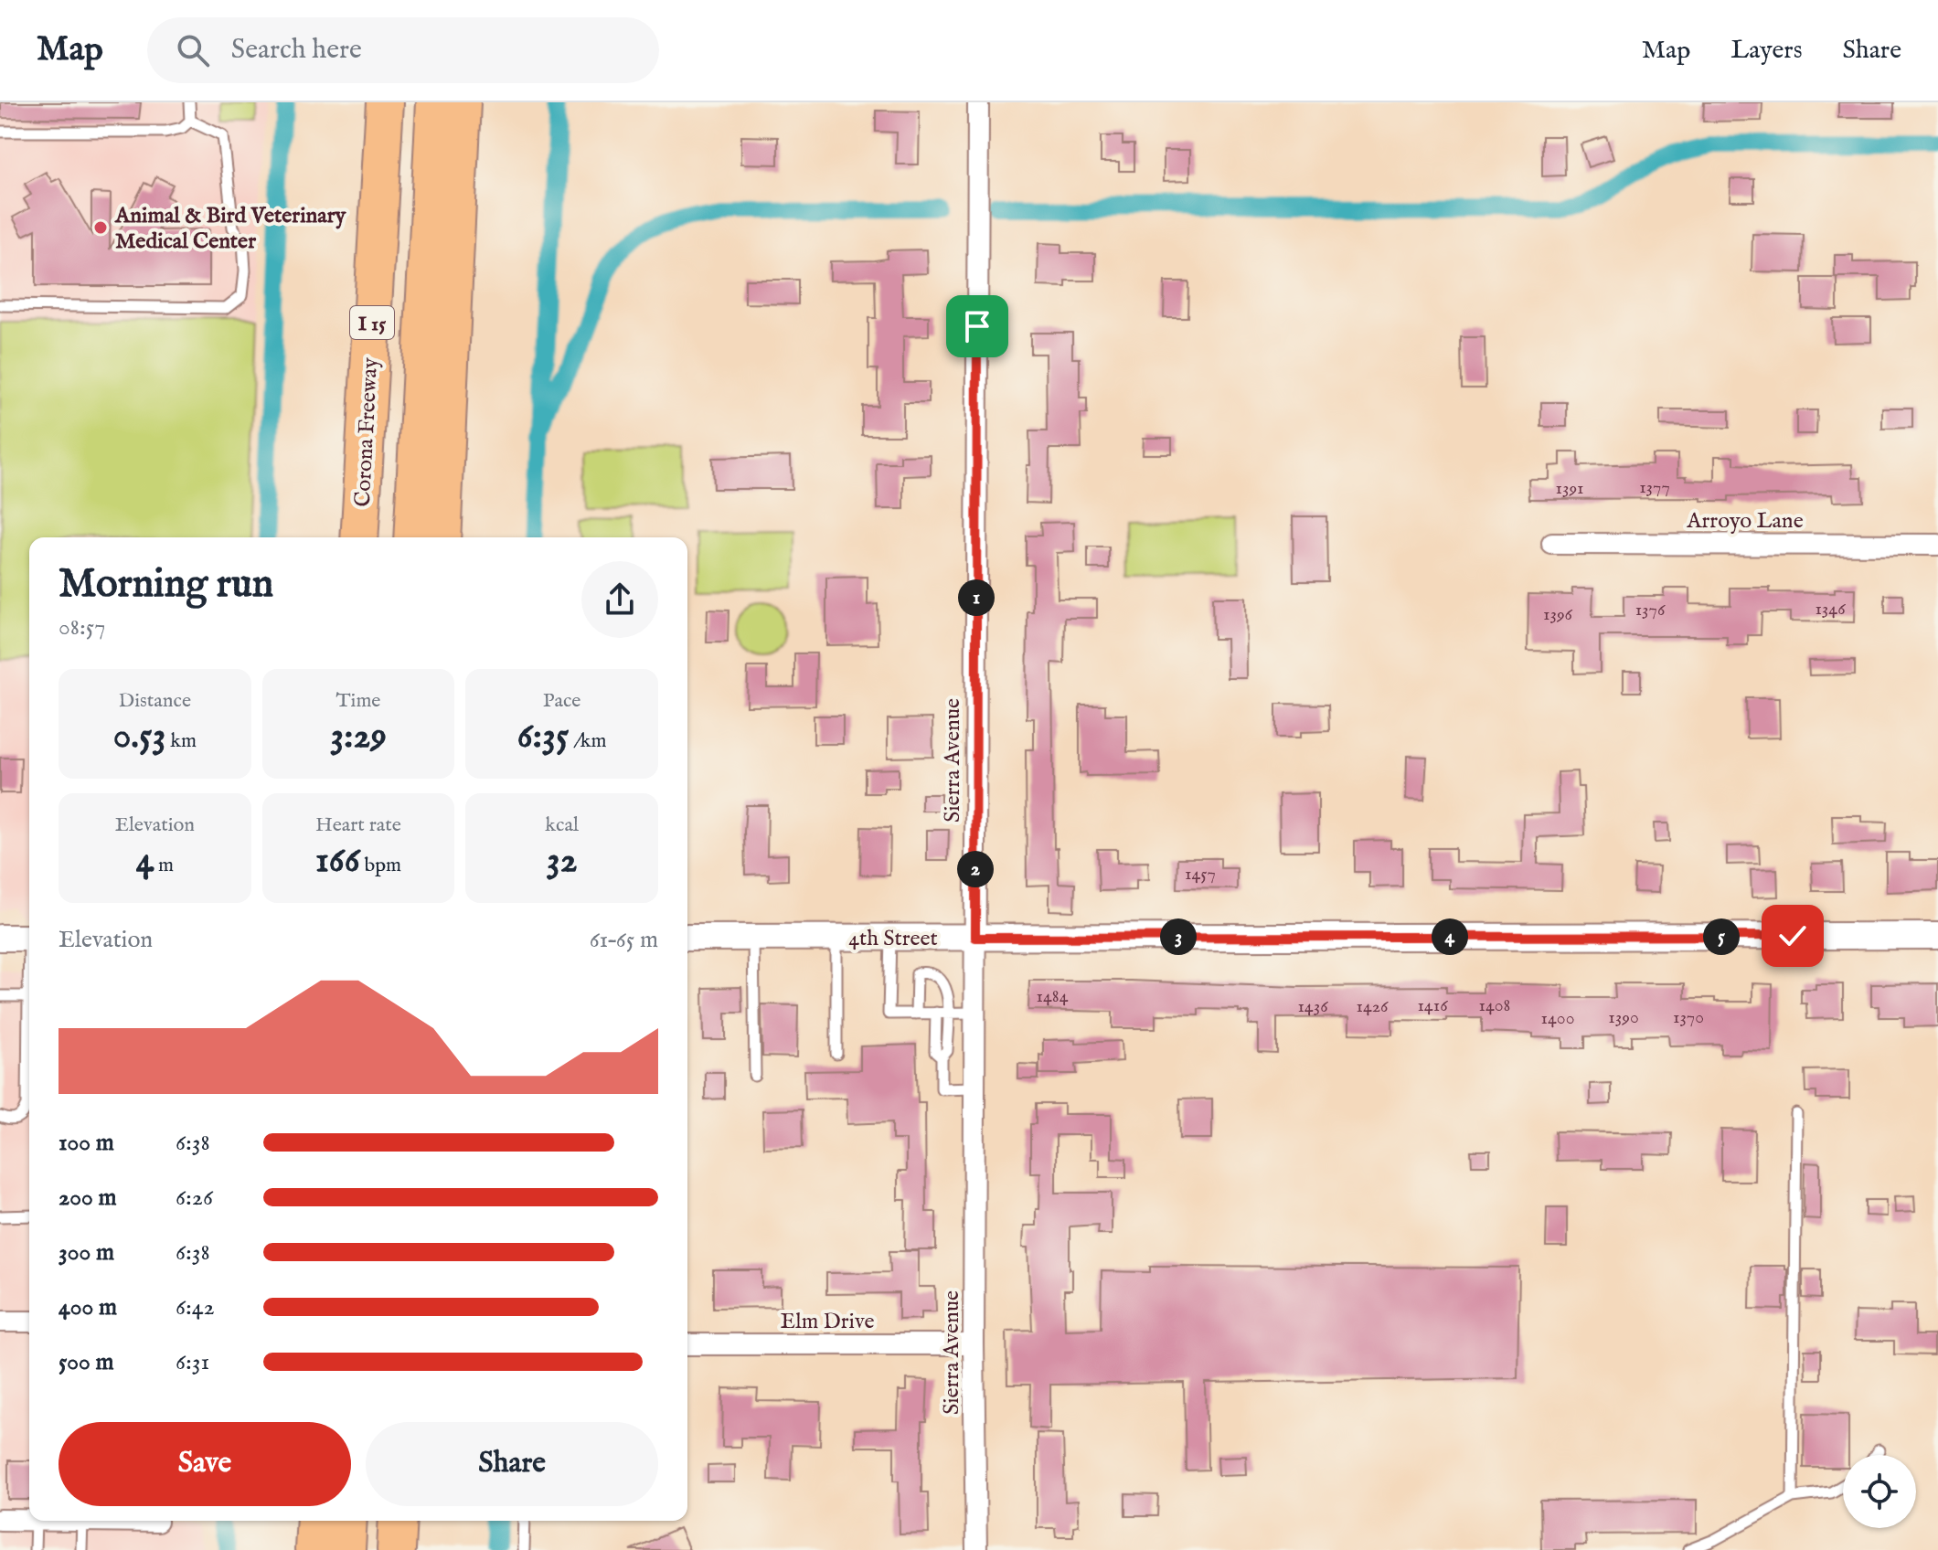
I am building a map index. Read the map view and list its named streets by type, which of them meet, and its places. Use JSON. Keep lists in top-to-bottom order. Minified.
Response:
{"streets":{"highway":["I 15","Corona Freeway"],"street":["Arroyo Lane","Sierra Avenue","4th Street","Elm Drive"]},"crossings":[["Sierra Avenue","4th Street"],["Sierra Avenue","Elm Drive"]],"places":["Animal & Bird Veterinary Medical Center"],"house_numbers":["1377","1391","1346","1376","1396","1457","1484","1416","1408","1436","1426","1390","1370","1400"],"page":{"header":"Map","search":"Search here","nav":["Map","Layers","Share"],"heading":["Morning run","08:57"],"pins":["1","2","3","4","5"],"stats":[["Distance","0.53 km"],["Time","3:29"],["Pace","6:35 /km"],["Elevation","4 m"],["Heart rate","166 bpm"],["kcal","32"]],"chart":["Elevation","61–65 m"],"list":[{"name":"100 m","note":"6:38"},{"name":"200 m","note":"6:26"},{"name":"300 m","note":"6:38"},{"name":"400 m","note":"6:42"},{"name":"500 m","note":"6:31"}],"buttons":["Save","Share"]}}
